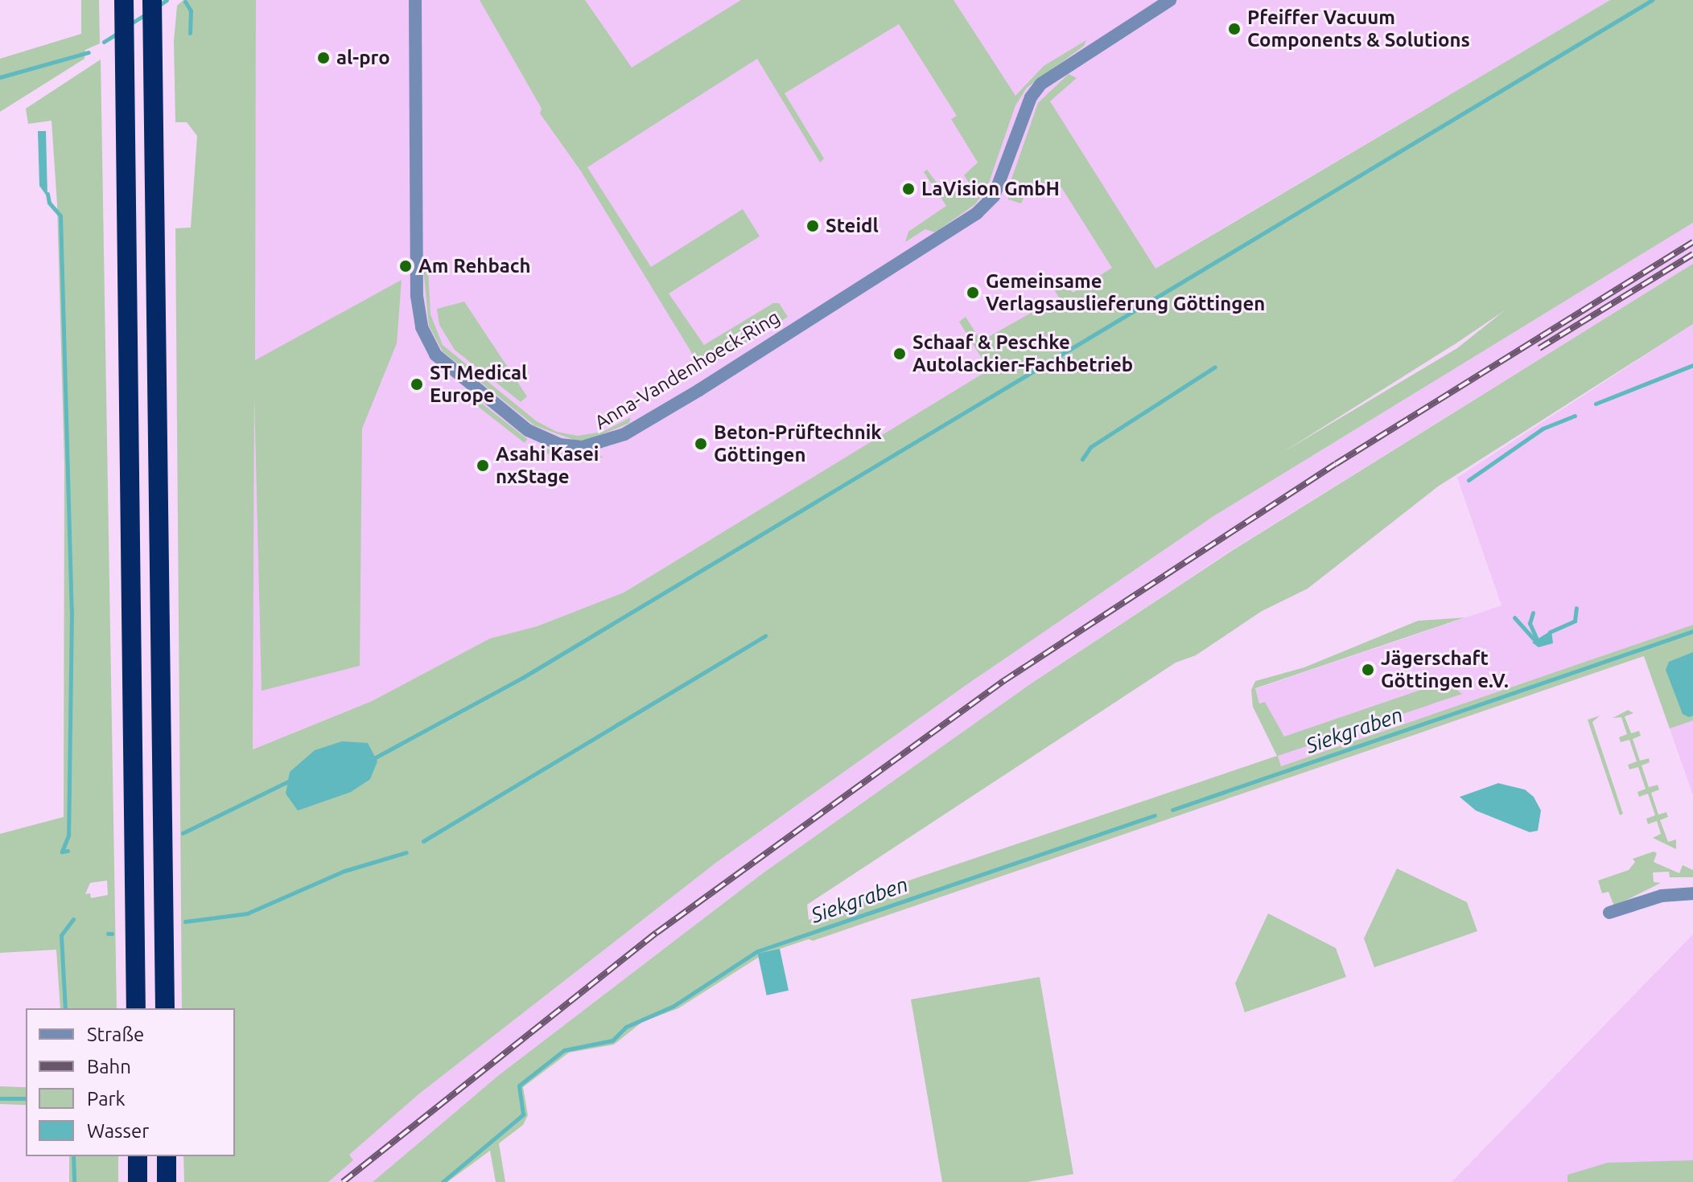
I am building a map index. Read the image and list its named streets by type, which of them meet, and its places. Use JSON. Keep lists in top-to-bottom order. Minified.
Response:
{"streets":{"street":["Anna-Vandenhoeck-Ring"]},"water":["Siekgraben"],"places":["Pfeiffer Vacuum Components & Solutions","al-pro","LaVision GmbH","Steidl","Am Rehbach","Gemeinsame Verlagsauslieferung Göttingen","Schaaf & Peschke Autolackier-Fachbetrieb","ST Medical Europe","Beton-Prüftechnik Göttingen","Asahi Kasei nxStage","Jägerschaft Göttingen e.V."],"legend":["Straße","Bahn","Park","Wasser"]}
